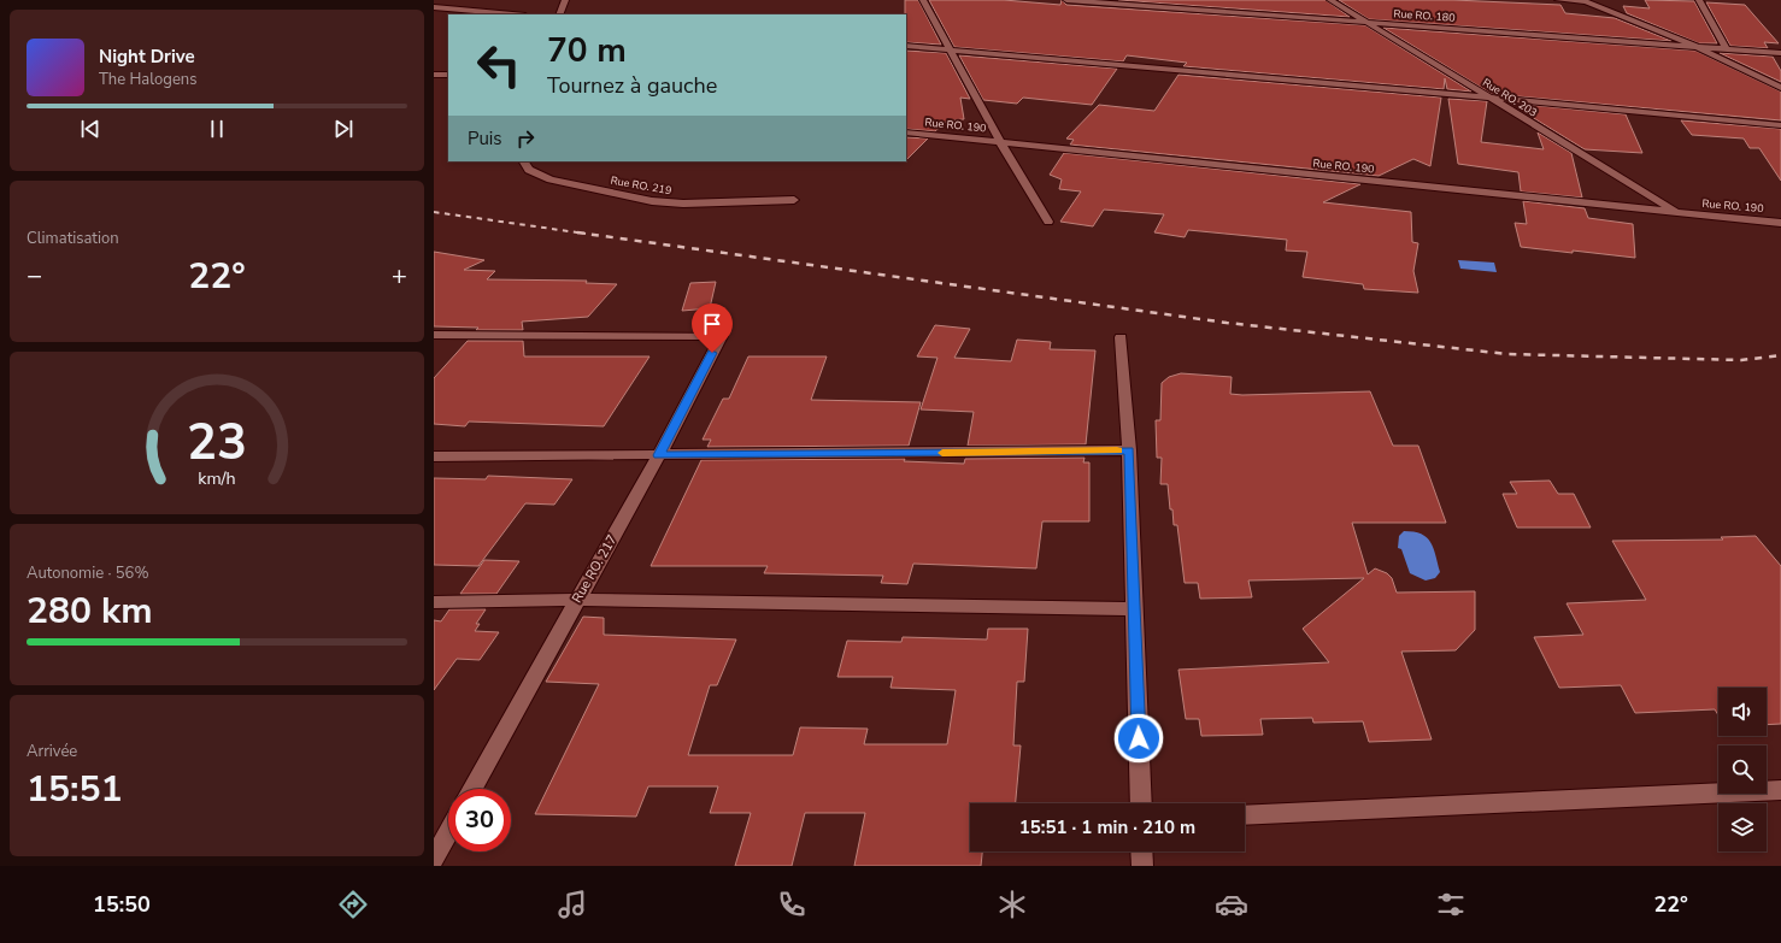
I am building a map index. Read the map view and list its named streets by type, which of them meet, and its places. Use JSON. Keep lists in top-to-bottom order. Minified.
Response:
{"streets":{"street":["Rue RO. 180","Rue RO. 203","Rue RO. 190","Rue RO. 219","Rue RO. 217"]},"crossings":[["Rue RO. 180","Rue RO. 203"],["Rue RO. 203","Rue RO. 190"]],"page":{"turn":["70 m","Tournez à gauche"],"song":["Night Drive","The Halogens"],"then":"Puis","tile":["Climatisation",["Autonomie · 56%","280 km"],["Arrivée","15:51"]],"heat":["−","22°","+"],"limit":"30","trip":"15:51 · 1 min · 210 m","tabs":["15:50","22°"],"gauge":["23","km/h"]}}
